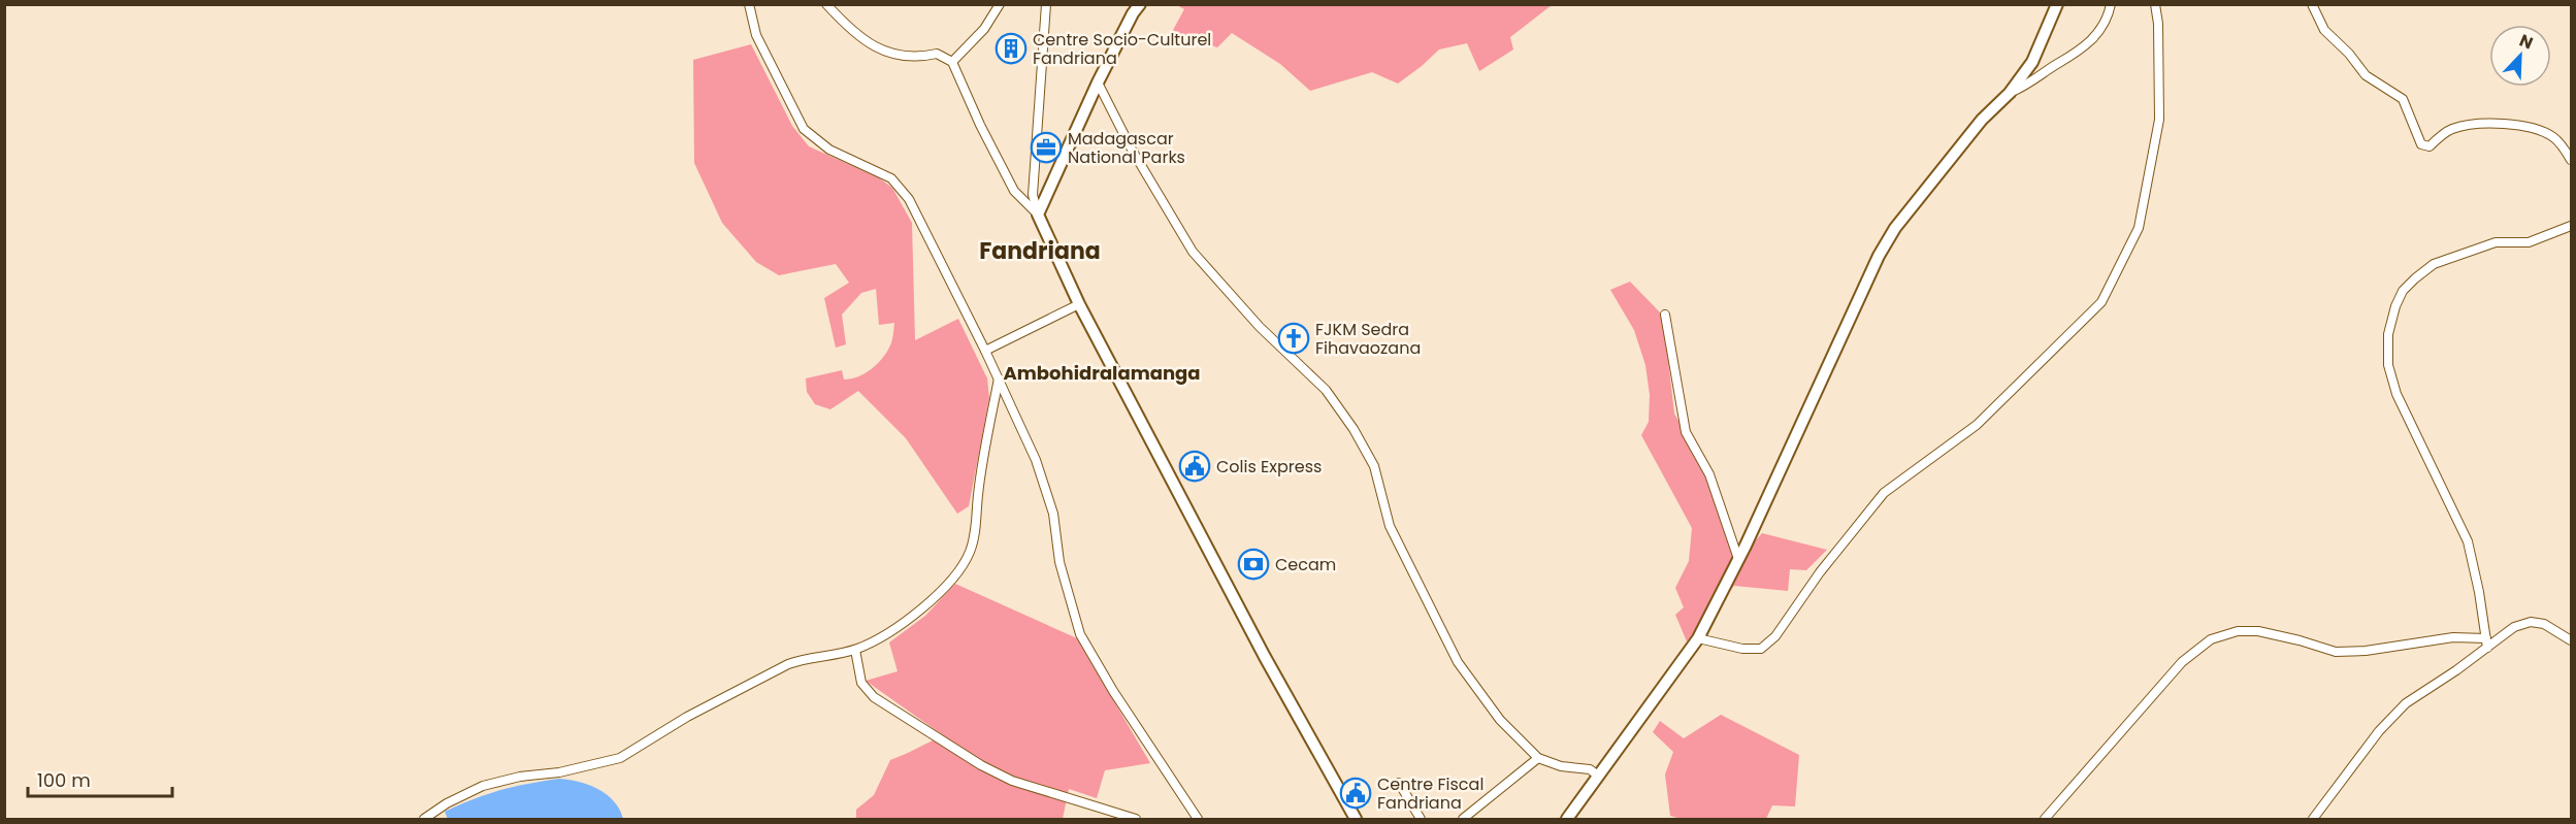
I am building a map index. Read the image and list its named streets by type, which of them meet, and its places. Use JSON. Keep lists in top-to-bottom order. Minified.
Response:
{"districts":["Fandriana","Ambohidralamanga"],"places":{"building":["Centre Socio-Culturel Fandriana"],"office":["Madagascar National Parks"],"church":["FJKM Sedra Fihavaozana"],"public building":["Colis Express","Centre Fiscal Fandriana"],"bank":["Cecam"]},"scale_bar":"100 m","north":"top right"}
